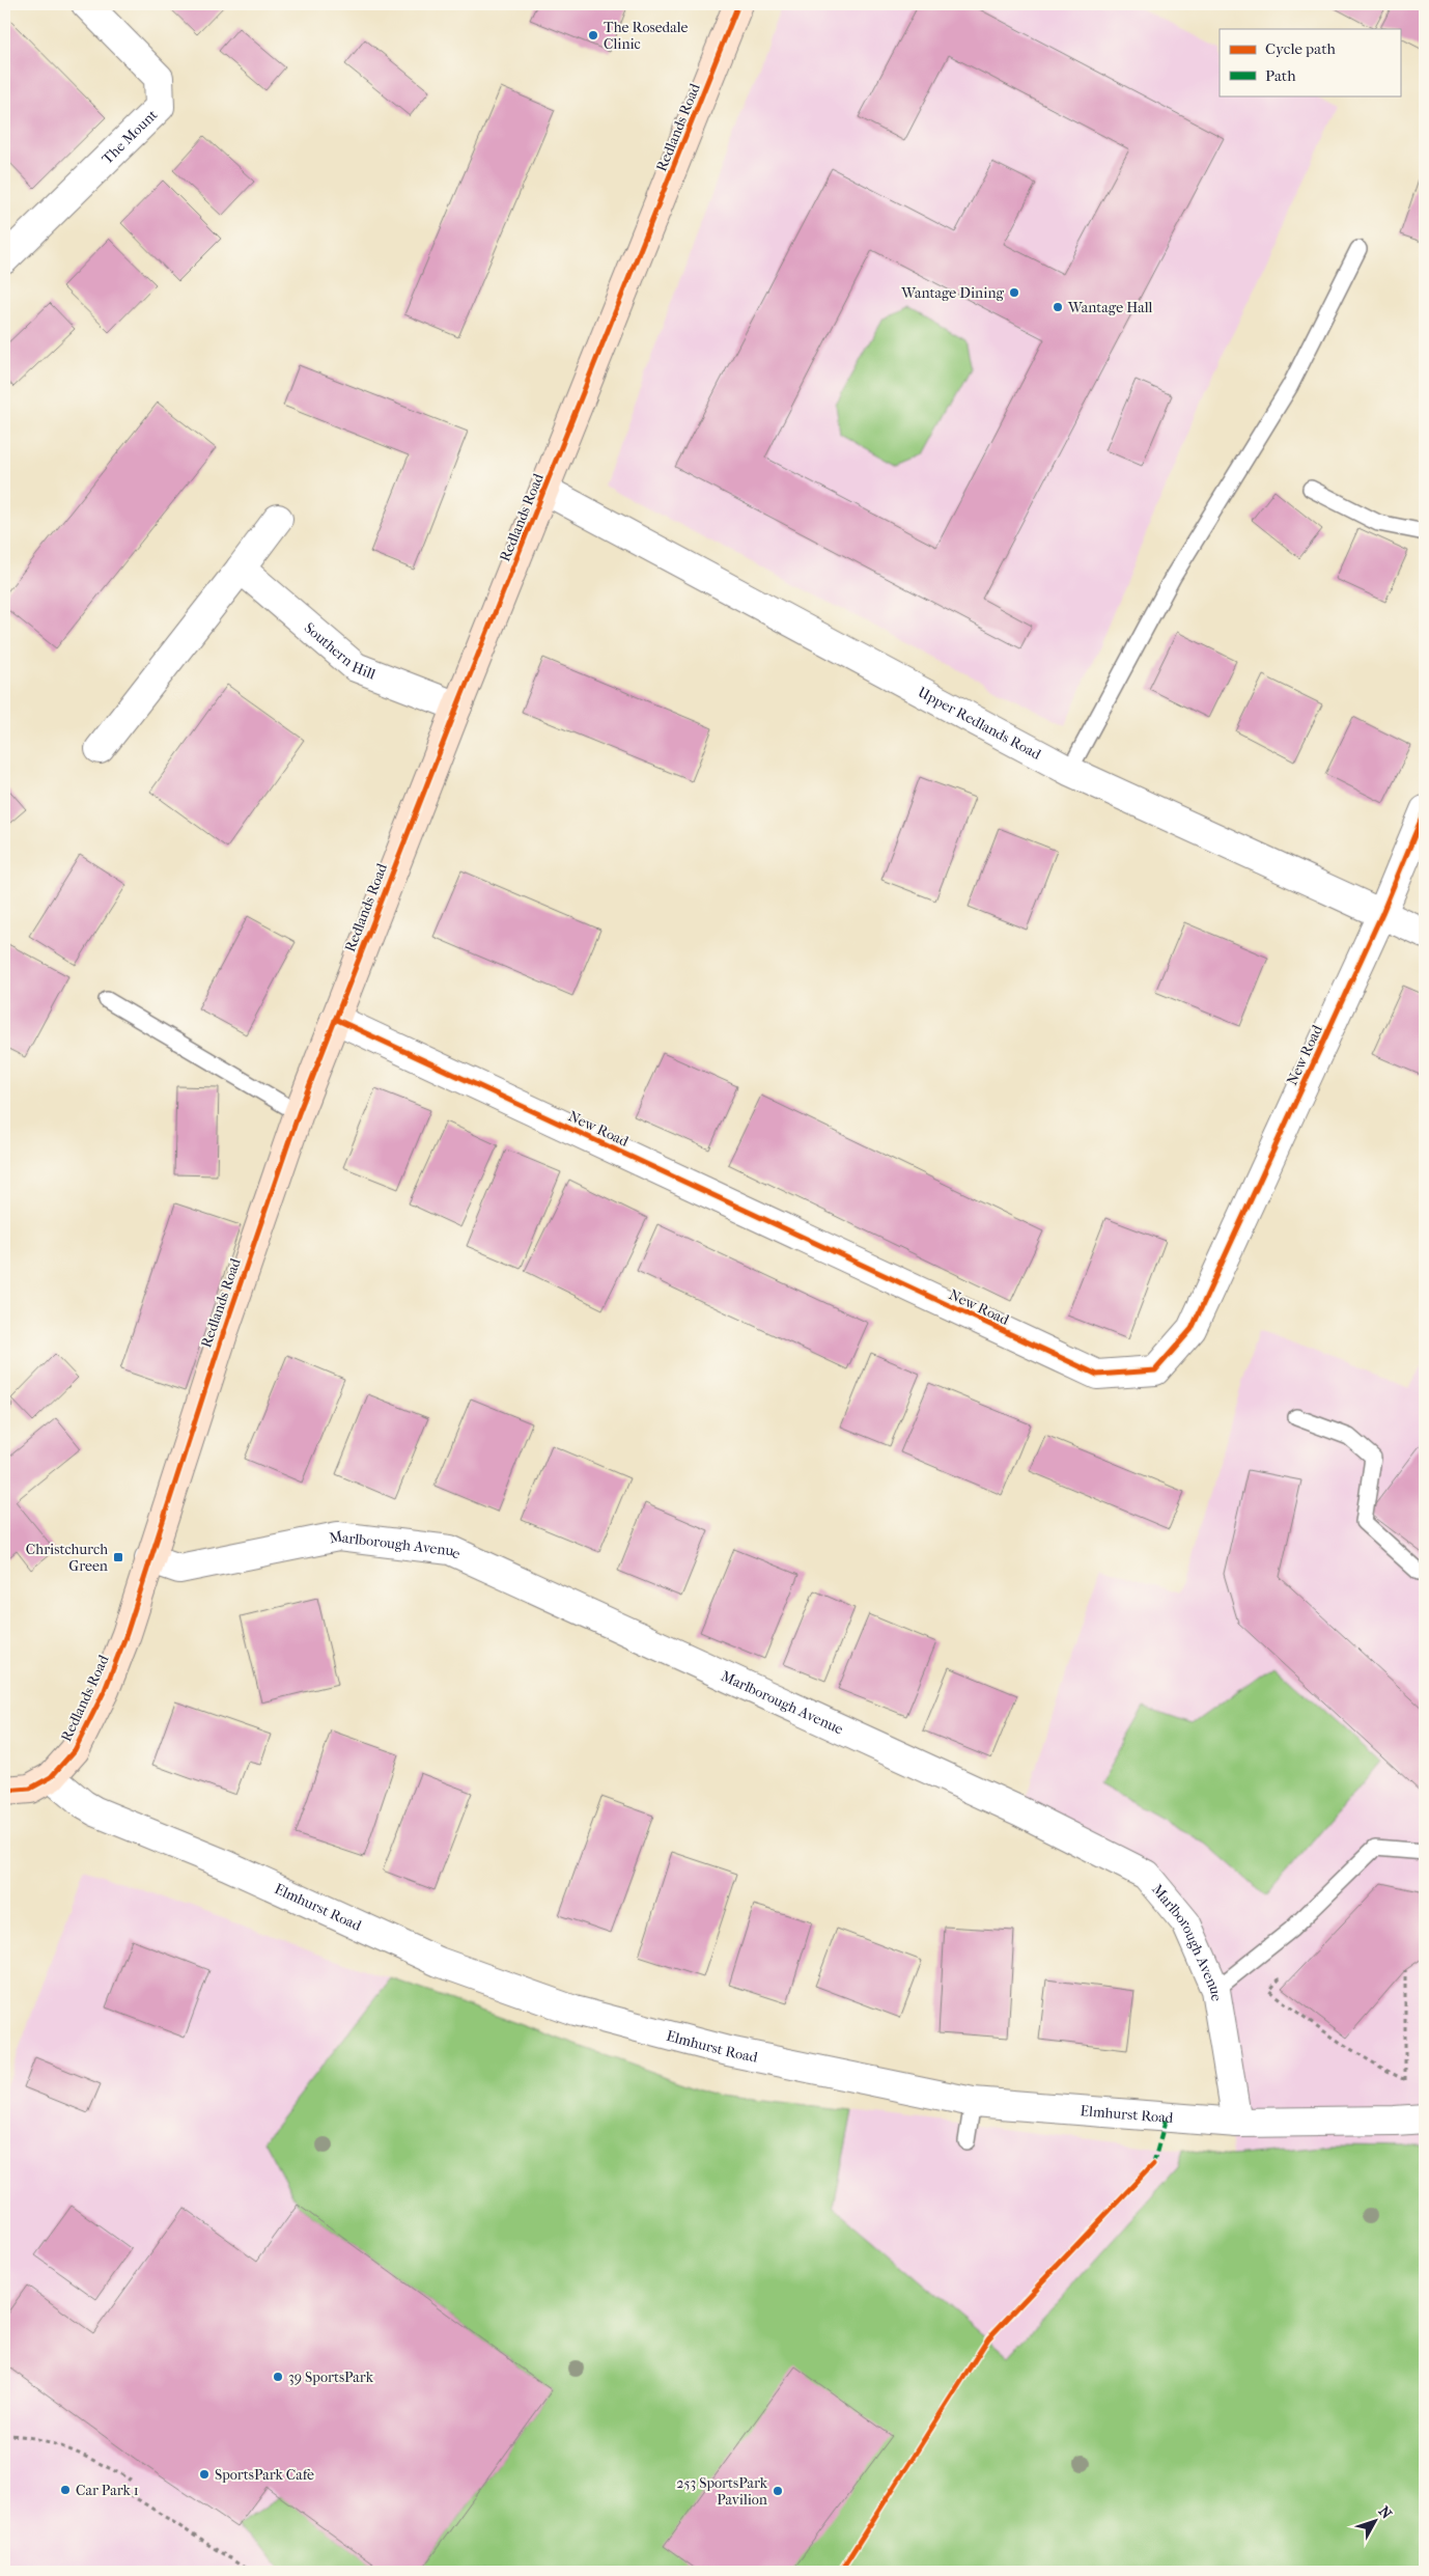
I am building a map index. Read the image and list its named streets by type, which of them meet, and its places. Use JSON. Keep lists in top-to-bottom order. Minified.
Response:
{"streets":{"street":["Redlands Road","The Mount","Southern Hill","Upper Redlands Road","New Road","Marlborough Avenue","Elmhurst Road"]},"crossings":[["Redlands Road","Southern Hill"],["Redlands Road","Upper Redlands Road"],["Redlands Road","New Road"],["Redlands Road","Marlborough Avenue"],["Redlands Road","Elmhurst Road"],["Upper Redlands Road","New Road"],["Marlborough Avenue","Elmhurst Road"]],"places":{"other":["The Rosedale Clinic","Wantage Dining","Wantage Hall","39 SportsPark","SportsPark Cafe","Car Park 1","253 SportsPark Pavilion"],"transit":["Christchurch Green"]},"legend":["Cycle path","Path"],"north":"top right"}
